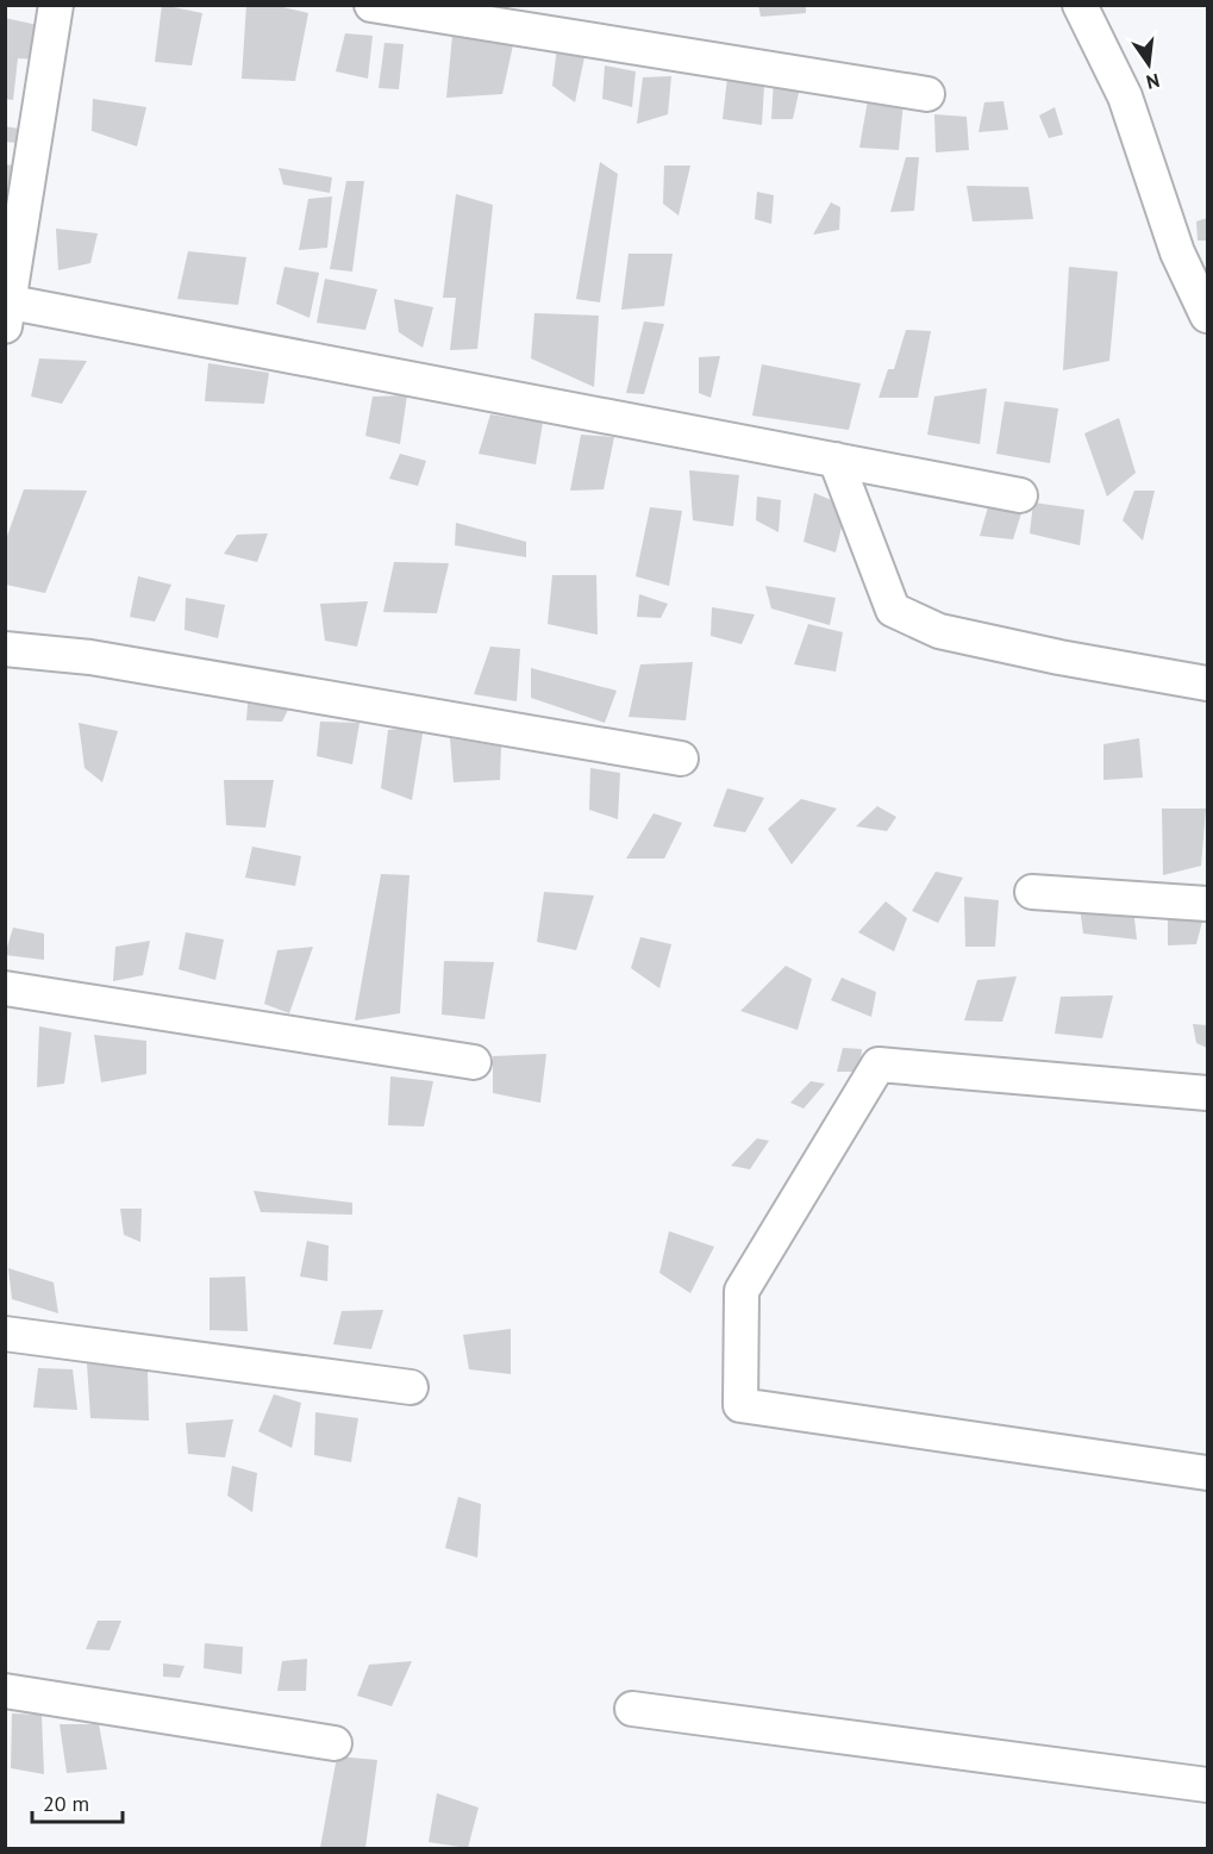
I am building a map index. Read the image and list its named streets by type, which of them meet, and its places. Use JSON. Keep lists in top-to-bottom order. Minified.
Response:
{"scale_bar":"20 m","north":"bottom"}
